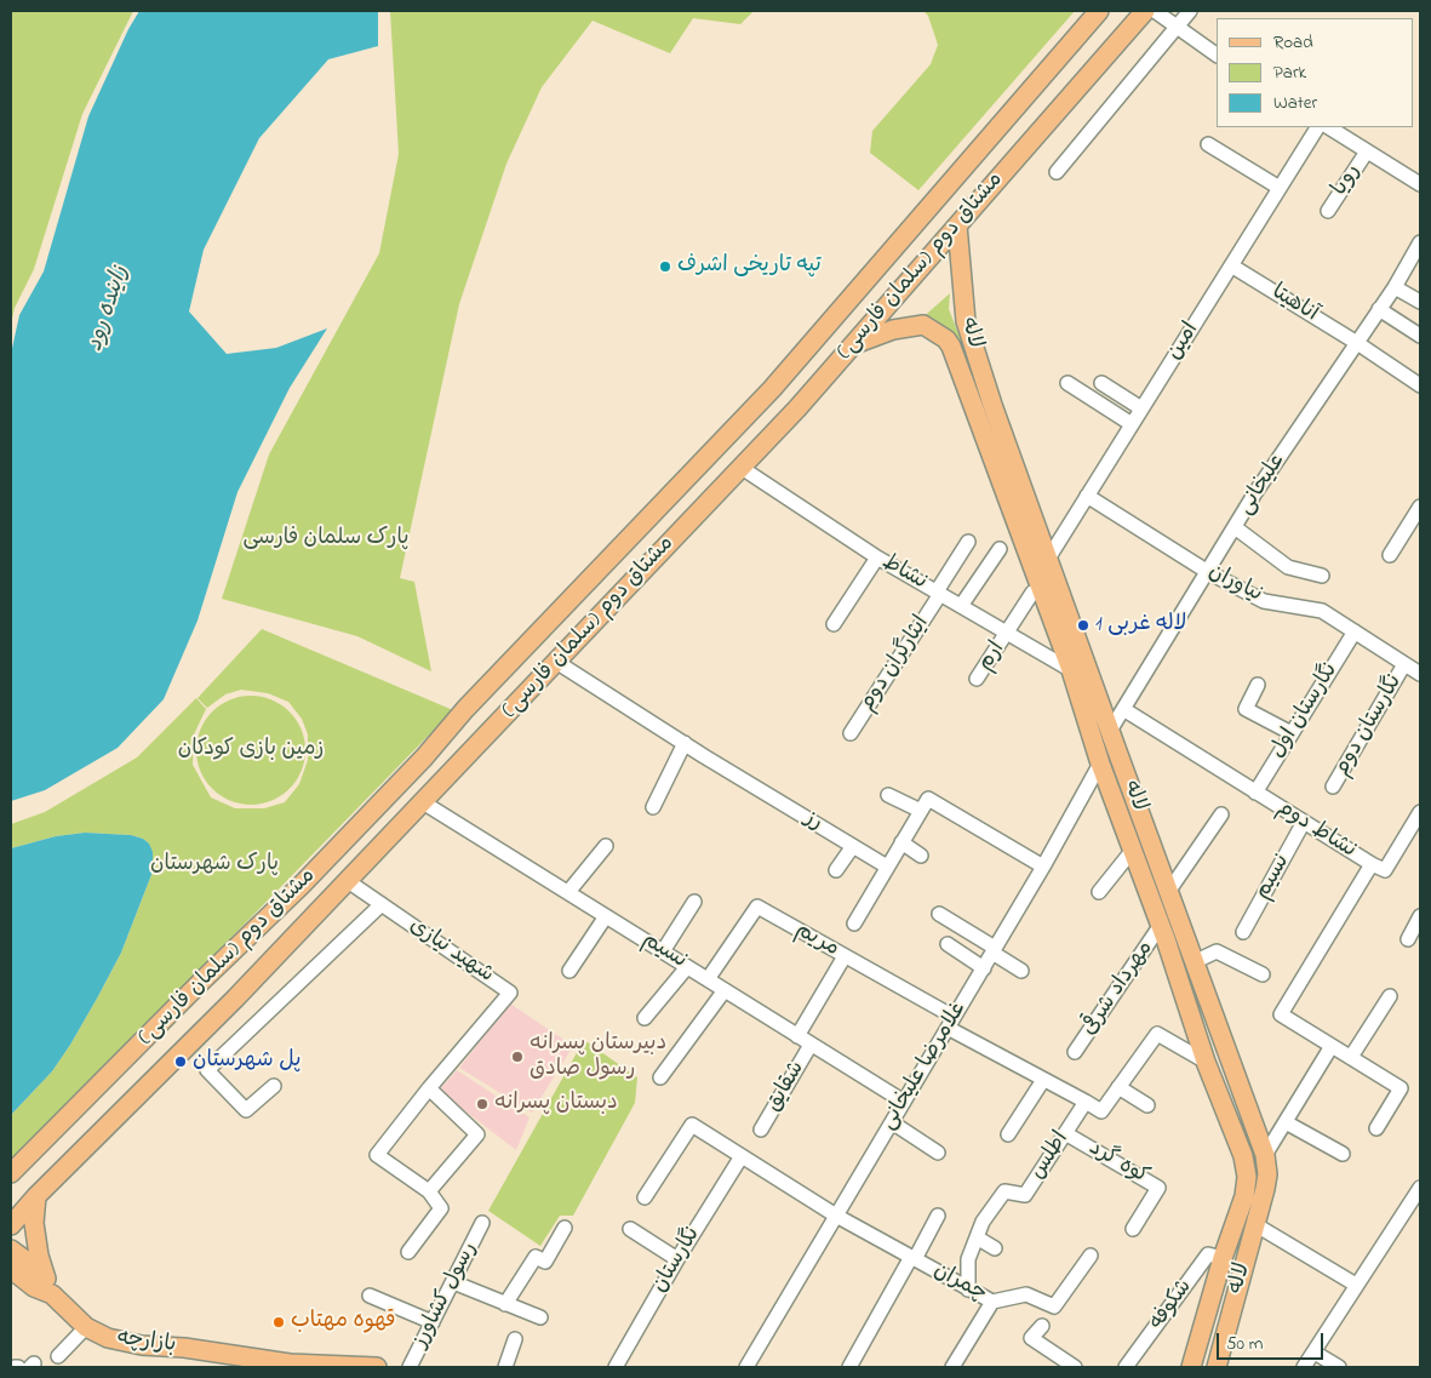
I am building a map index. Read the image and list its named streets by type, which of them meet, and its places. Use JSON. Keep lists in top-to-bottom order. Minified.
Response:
{"streets":{"main road":["مشتاق دوم (سلمان فارسی)","لاله","بازارچه"],"street":["رویا","آناهیتا","امین","علیخانی","نشاط","نیاوران","ارم","ایثارگران دوم","نگارستان اول","نگارستان دوم","رز","نشاط دوم","نسیم","مریم","شهید نیازی","مهرداد شرقی","غلامرضا علیخانی","شقایق","اطلس","کوه گرد","نگارستان","چمران","رسول کشاورز","شکوفه"]},"crossings":[["مشتاق دوم (سلمان فارسی)","لاله"],["مشتاق دوم (سلمان فارسی)","نشاط"],["مشتاق دوم (سلمان فارسی)","رز"],["مشتاق دوم (سلمان فارسی)","نسیم"],["مشتاق دوم (سلمان فارسی)","شهید نیازی"],["آناهیتا","امین"],["آناهیتا","علیخانی"],["لاله","امین"],["لاله","علیخانی"],["لاله","نشاط"],["لاله","مهرداد شرقی"],["لاله","غلامرضا علیخانی"],["لاله","شکوفه"],["امین","نیاوران"],["علیخانی","نیاوران"],["علیخانی","نشاط دوم"],["نشاط","ارم"],["نشاط","ایثارگران دوم"],["نیاوران","نگارستان اول"],["نیاوران","نگارستان دوم"],["نگارستان اول","نشاط دوم"],["نشاط دوم","نسیم"],["نسیم","مریم"],["نسیم","غلامرضا علیخانی"],["نسیم","شقایق"],["مریم","غلامرضا علیخانی"],["غلامرضا علیخانی","چمران"],["اطلس","کوه گرد"],["اطلس","چمران"]],"water":["زاینده رود"],"parks":["پارک سلمان فارسی","زمین بازی کودکان","پارک شهرستان"],"places":["تپه تاریخی اشرف","لاله غربی 1","دبیرستان پسرانه رسول صادق","پل شهرستان","دبستان پسرانه","قهوه مهتاب"],"legend":["Road","Park","Water"],"scale_bar":"50 m"}
